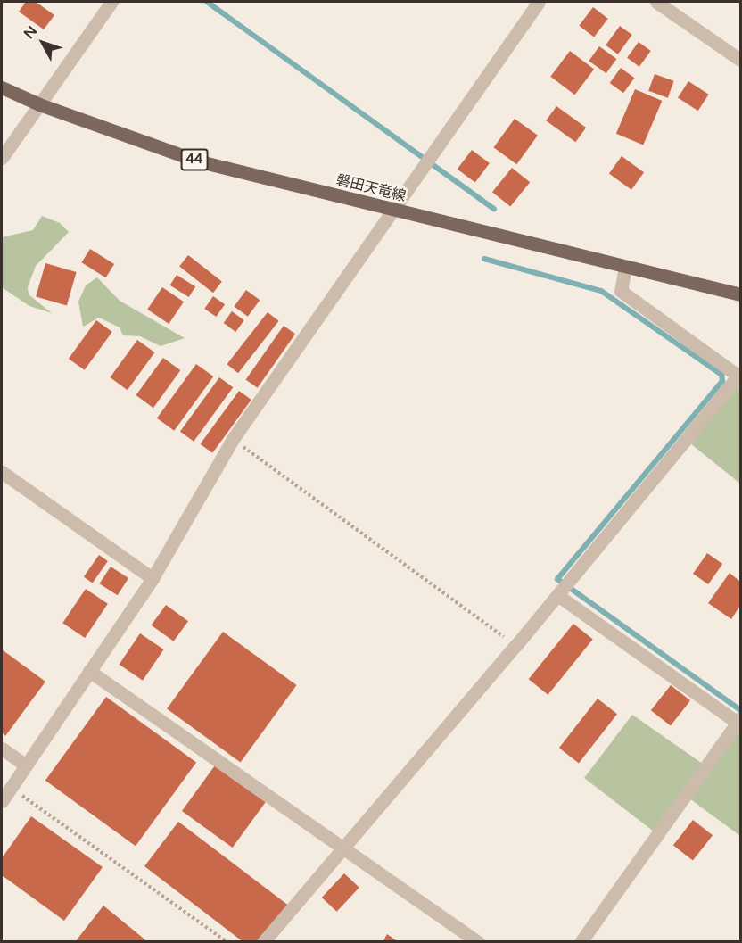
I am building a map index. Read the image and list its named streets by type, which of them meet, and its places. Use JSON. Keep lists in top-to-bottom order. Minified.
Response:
{"streets":{"main road":["44","磐田天竜線"]},"north":"top left"}
